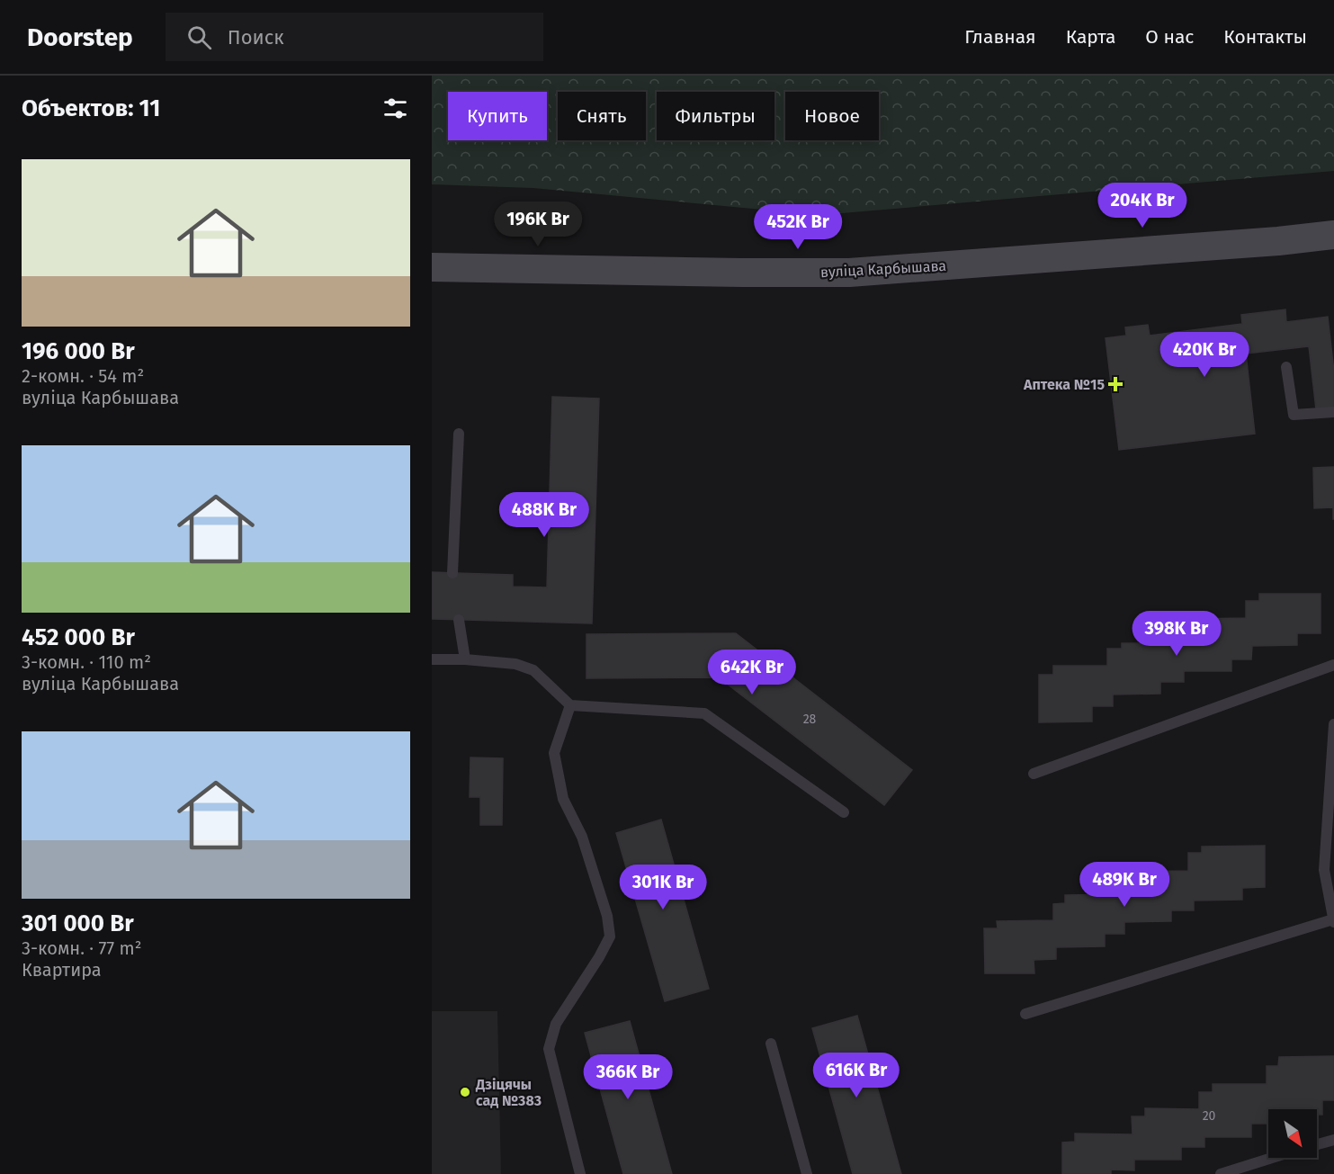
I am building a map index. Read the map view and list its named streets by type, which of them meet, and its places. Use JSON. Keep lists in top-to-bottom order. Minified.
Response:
{"streets":{"main road":["вуліца Карбышава"]},"places":{"health":["Аптека №15"],"other":["Дзіцячы сад №383"]},"house_numbers":["28","20"],"north":"bottom right","page":{"header":"Doorstep","search":"Поиск","nav":["Главная","Карта","О нас","Контакты"],"heading":"Объектов: 11","chip":["Купить","Снять","Фильтры","Новое"],"list":[{"name":"196 000 Br","note":"2-комн. · 54 m² · вуліца Карбышава"},{"name":"452 000 Br","note":"3-комн. · 110 m² · вуліца Карбышава"},{"name":"301 000 Br","note":"3-комн. · 77 m² · Квартира"}],"price":["204K Br","196K Br","452K Br","420K Br","488K Br","398K Br","642K Br","489K Br","301K Br","616K Br","366K Br"]}}
